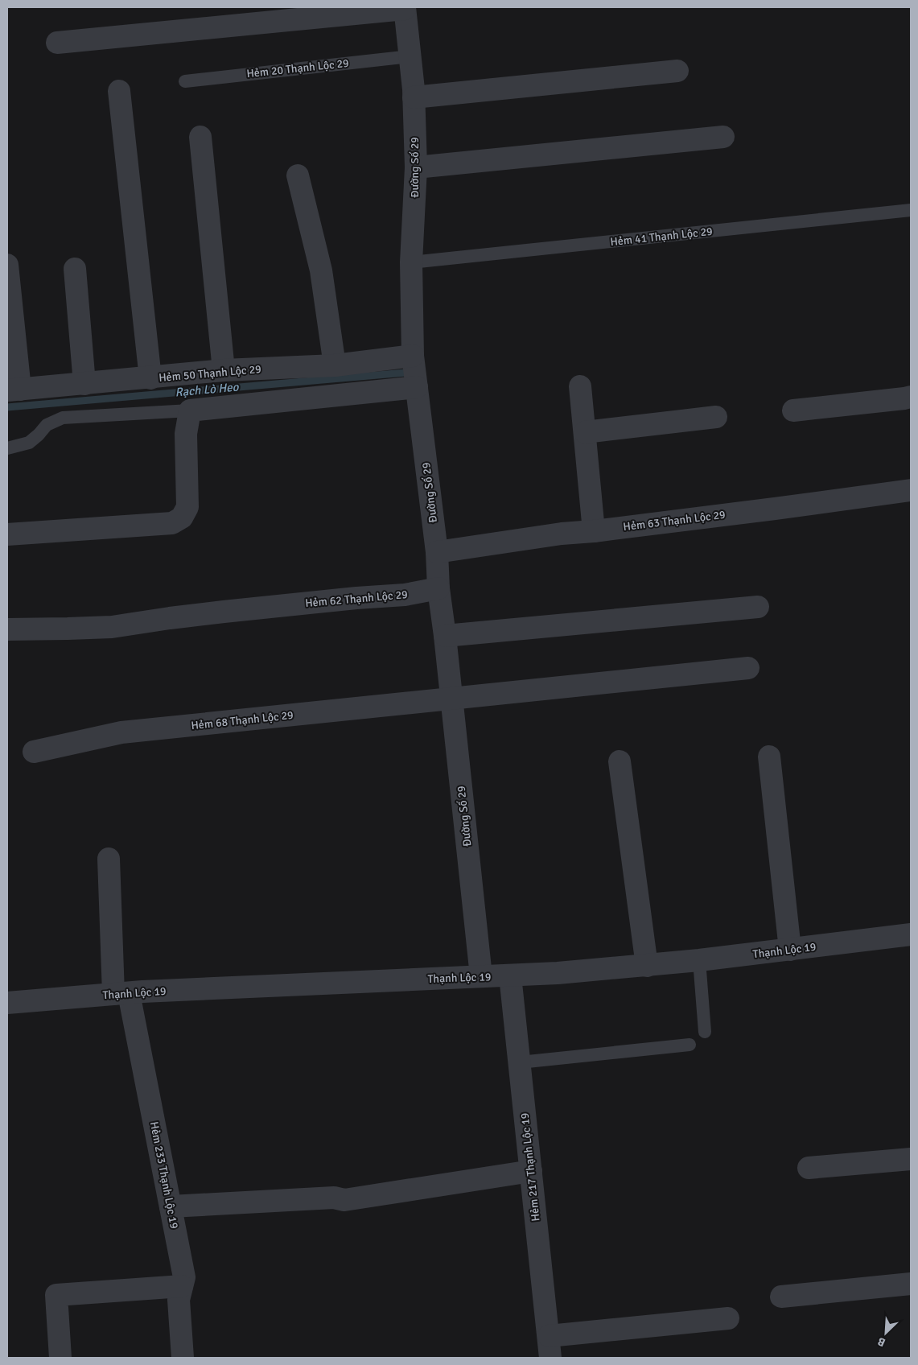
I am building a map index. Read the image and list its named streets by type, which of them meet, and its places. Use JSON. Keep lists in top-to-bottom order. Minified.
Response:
{"streets":{"street":["Đường Số 29","Hẻm 50 Thạnh Lộc 29","Hẻm 63 Thạnh Lộc 29","Hẻm 62 Thạnh Lộc 29","Hẻm 68 Thạnh Lộc 29","Thạnh Lộc 19","Hẻm 217 Thạnh Lộc 19","Hẻm 233 Thạnh Lộc 19"],"lane":["Hẻm 20 Thạnh Lộc 29","Hẻm 41 Thạnh Lộc 29"]},"crossings":[["Hẻm 20 Thạnh Lộc 29","Đường Số 29"],["Đường Số 29","Hẻm 41 Thạnh Lộc 29"],["Đường Số 29","Hẻm 50 Thạnh Lộc 29"],["Đường Số 29","Hẻm 63 Thạnh Lộc 29"],["Đường Số 29","Hẻm 62 Thạnh Lộc 29"],["Đường Số 29","Hẻm 68 Thạnh Lộc 29"],["Đường Số 29","Thạnh Lộc 19"],["Thạnh Lộc 19","Hẻm 217 Thạnh Lộc 19"],["Thạnh Lộc 19","Hẻm 233 Thạnh Lộc 19"]],"water":["Rạch Lò Heo"],"north":"bottom left"}
